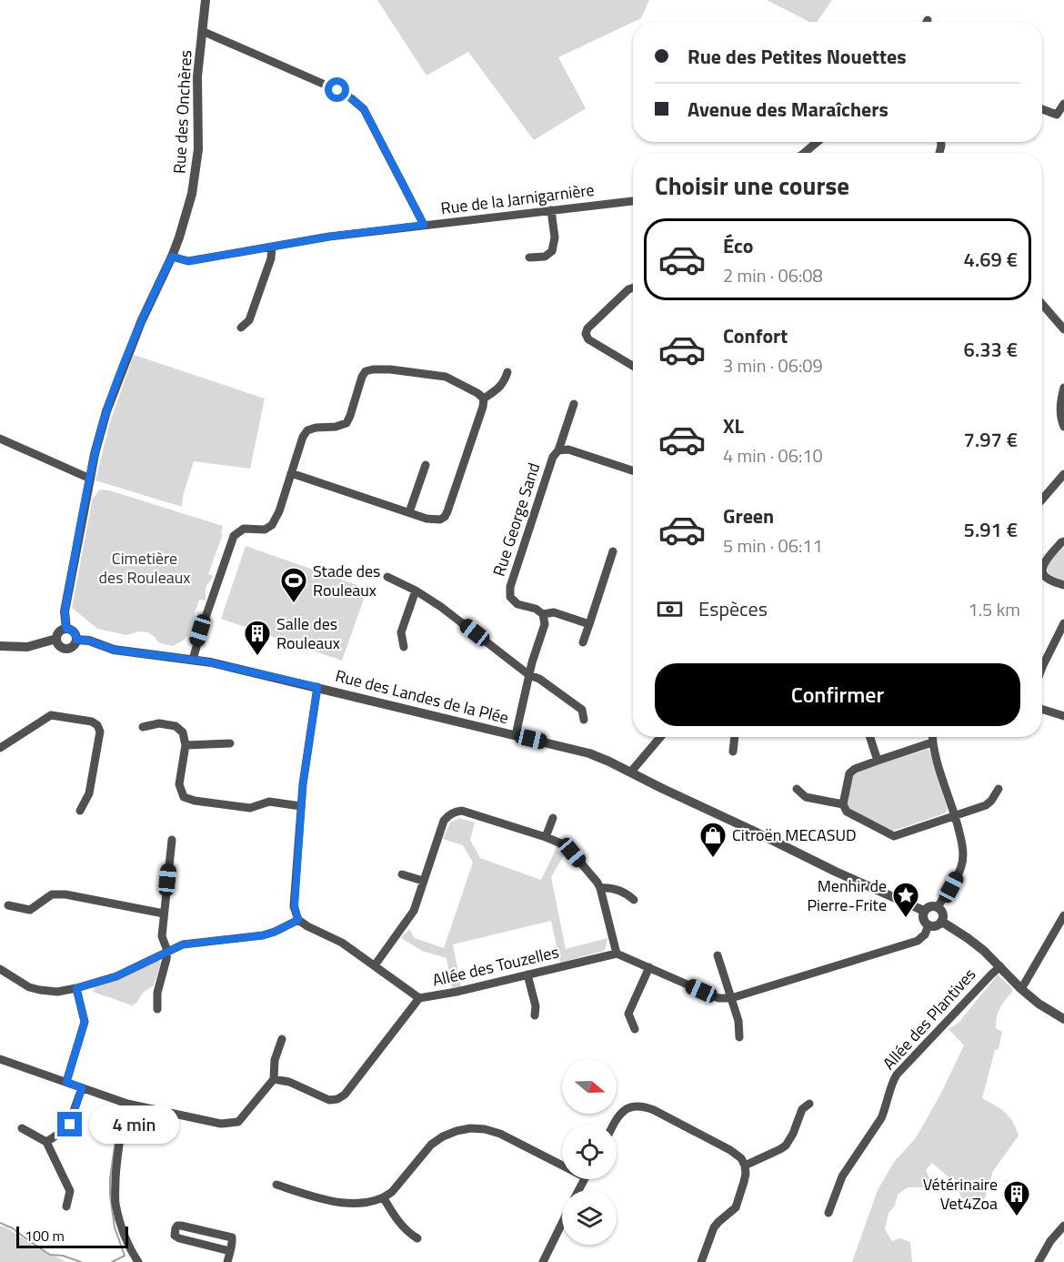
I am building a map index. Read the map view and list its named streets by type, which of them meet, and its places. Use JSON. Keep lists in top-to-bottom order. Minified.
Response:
{"streets":{"street":["Rue des Onchères","Rue de la Jarnigarnière","Rue George Sand","Rue des Landes de la Plée","Allée des Touzelles","Allée des Plantives"]},"crossings":[["Rue des Onchères","Rue de la Jarnigarnière"],["Rue des Onchères","Rue des Landes de la Plée"]],"parks":["Cimetière des Rouleaux"],"places":{"sports":["Stade des Rouleaux"],"building":["Salle des Rouleaux","Vétérinaire Vet4Zoa"],"shop":["Citroën MECASUD"],"place":["Menhir de Pierre-Frite"]},"scale_bar":"100 m","north":"right","page":{"banner":["Rue des Petites Nouettes","Avenue des Maraîchers"],"heading":"Choisir une course","list":[{"name":"Éco","note":"2 min · 06:08","value":"4.69 €"},{"name":"Confort","note":"3 min · 06:09","value":"6.33 €"},{"name":"XL","note":"4 min · 06:10","value":"7.97 €"},{"name":"Green","note":"5 min · 06:11","value":"5.91 €"}],"pay":["Espèces","1.5 km"],"buttons":"Confirmer","bubble":"4 min","scale":"100 m"}}
